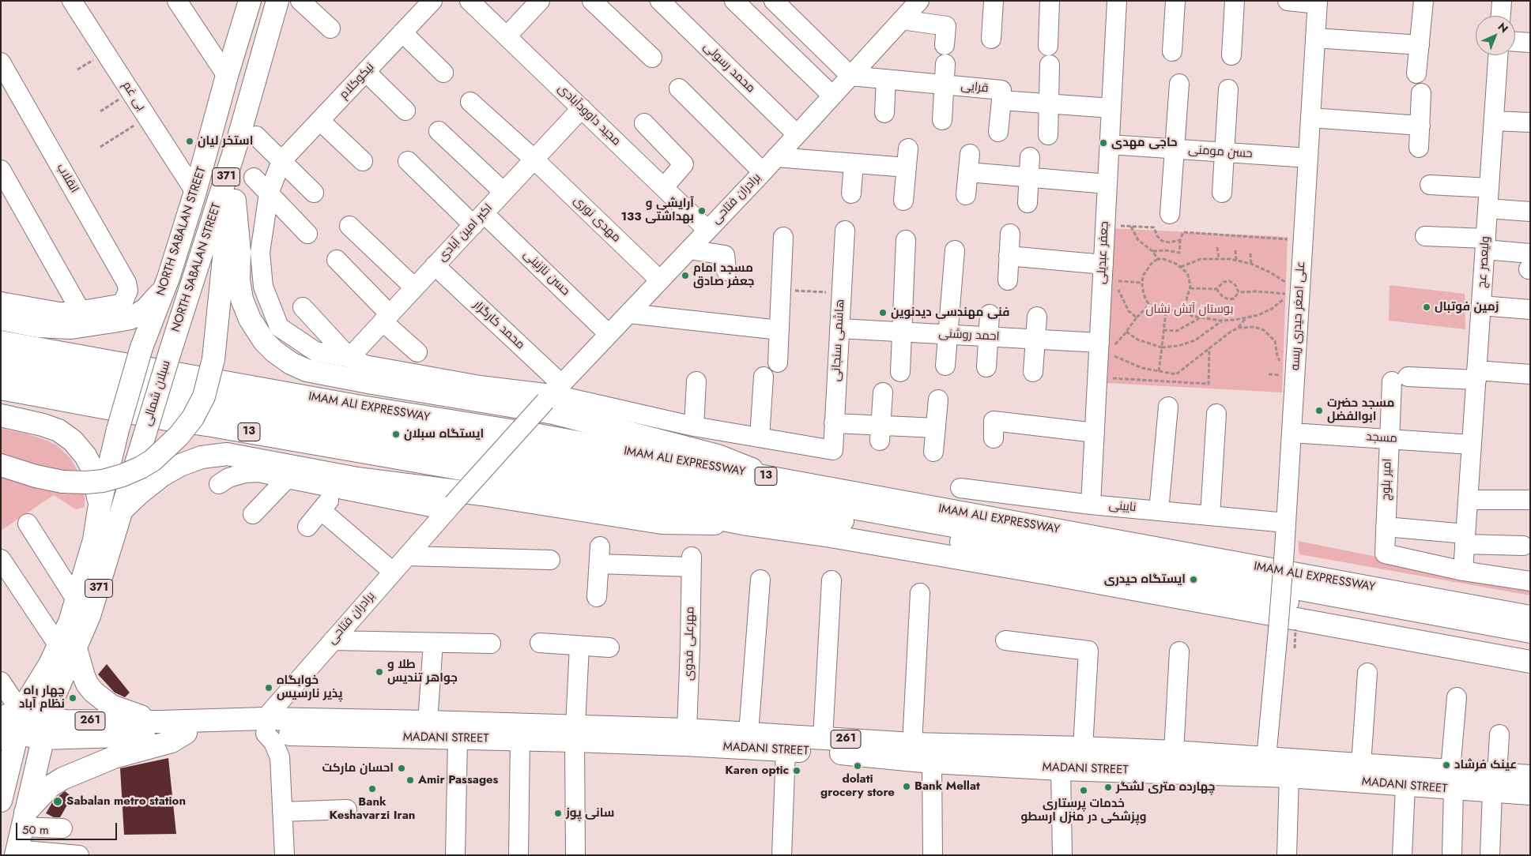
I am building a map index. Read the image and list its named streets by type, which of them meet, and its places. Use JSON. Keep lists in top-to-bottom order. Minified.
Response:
{"streets":{"main road":["371","NORTH SABALAN STREET","سبلان شمالی","IMAM ALI EXPRESSWAY","13","261","MADANI STREET"],"street":["محمد رسولی","نیکوکلام","قرایی","بی غم","مجید داوودآبادی","حسن مومنی","انقلاب","برادران فتاحی","مهدی نوری","اکبر امین آبادی","جعفر عبدیلی","ولیعصر عج","حسن نازنینی","علی اصغر حیدری ریسه","محمد کارگزار","احمد روشنی","هاشمی سنجانی","مسجد","امیر بلوچ","نایینی","مهرعلی فدوی"]},"crossings":[["محمد رسولی","برادران فتاحی"],["قرایی","برادران فتاحی"],["قرایی","جعفر عبدیلی"],["بی غم","NORTH SABALAN STREET"],["مجید داوودآبادی","برادران فتاحی"],["مجید داوودآبادی","اکبر امین آبادی"],["حسن مومنی","جعفر عبدیلی"],["حسن مومنی","علی اصغر حیدری ریسه"],["371","NORTH SABALAN STREET"],["371","سبلان شمالی"],["371","MADANI STREET"],["برادران فتاحی","مهدی نوری"],["برادران فتاحی","حسن نازنینی"],["برادران فتاحی","محمد کارگزار"],["برادران فتاحی","MADANI STREET"],["مهدی نوری","اکبر امین آبادی"],["NORTH SABALAN STREET","سبلان شمالی"],["اکبر امین آبادی","حسن نازنینی"],["اکبر امین آبادی","محمد کارگزار"],["جعفر عبدیلی","احمد روشنی"],["جعفر عبدیلی","نایینی"],["ولیعصر عج","مسجد"],["ولیعصر عج","امیر بلوچ"],["علی اصغر حیدری ریسه","مسجد"],["علی اصغر حیدری ریسه","نایینی"],["علی اصغر حیدری ریسه","MADANI STREET"],["احمد روشنی","هاشمی سنجانی"],["مسجد","امیر بلوچ"],["مهرعلی فدوی","MADANI STREET"]],"parks":["بوستان آتش نشان"],"places":["استخر لیان","حاجی مهدی","آرایشی و بهداشتی 133","مسجد امام جعفر صادق","زمین فوتبال","فنی مهندسی دیدنوین","مسجد حضرت ابوالفضل","ایستگاه سبلان","ایستگاه حیدری","طلا و جواهر تندیس","خوابگاه پذیر نارسیس","چهار راه نظام آباد","عینک فرشاد","dolati grocery store","احسان مارکت","Karen optic","Amir Passages","Bank Mellat","چهارده متری لشگر","Bank Keshavarzi Iran","خدمات پرستاری وپزشکی در منزل ارسطو","Sabalan metro station","سانی پوز"],"scale_bar":"50 m","north":"top right"}
